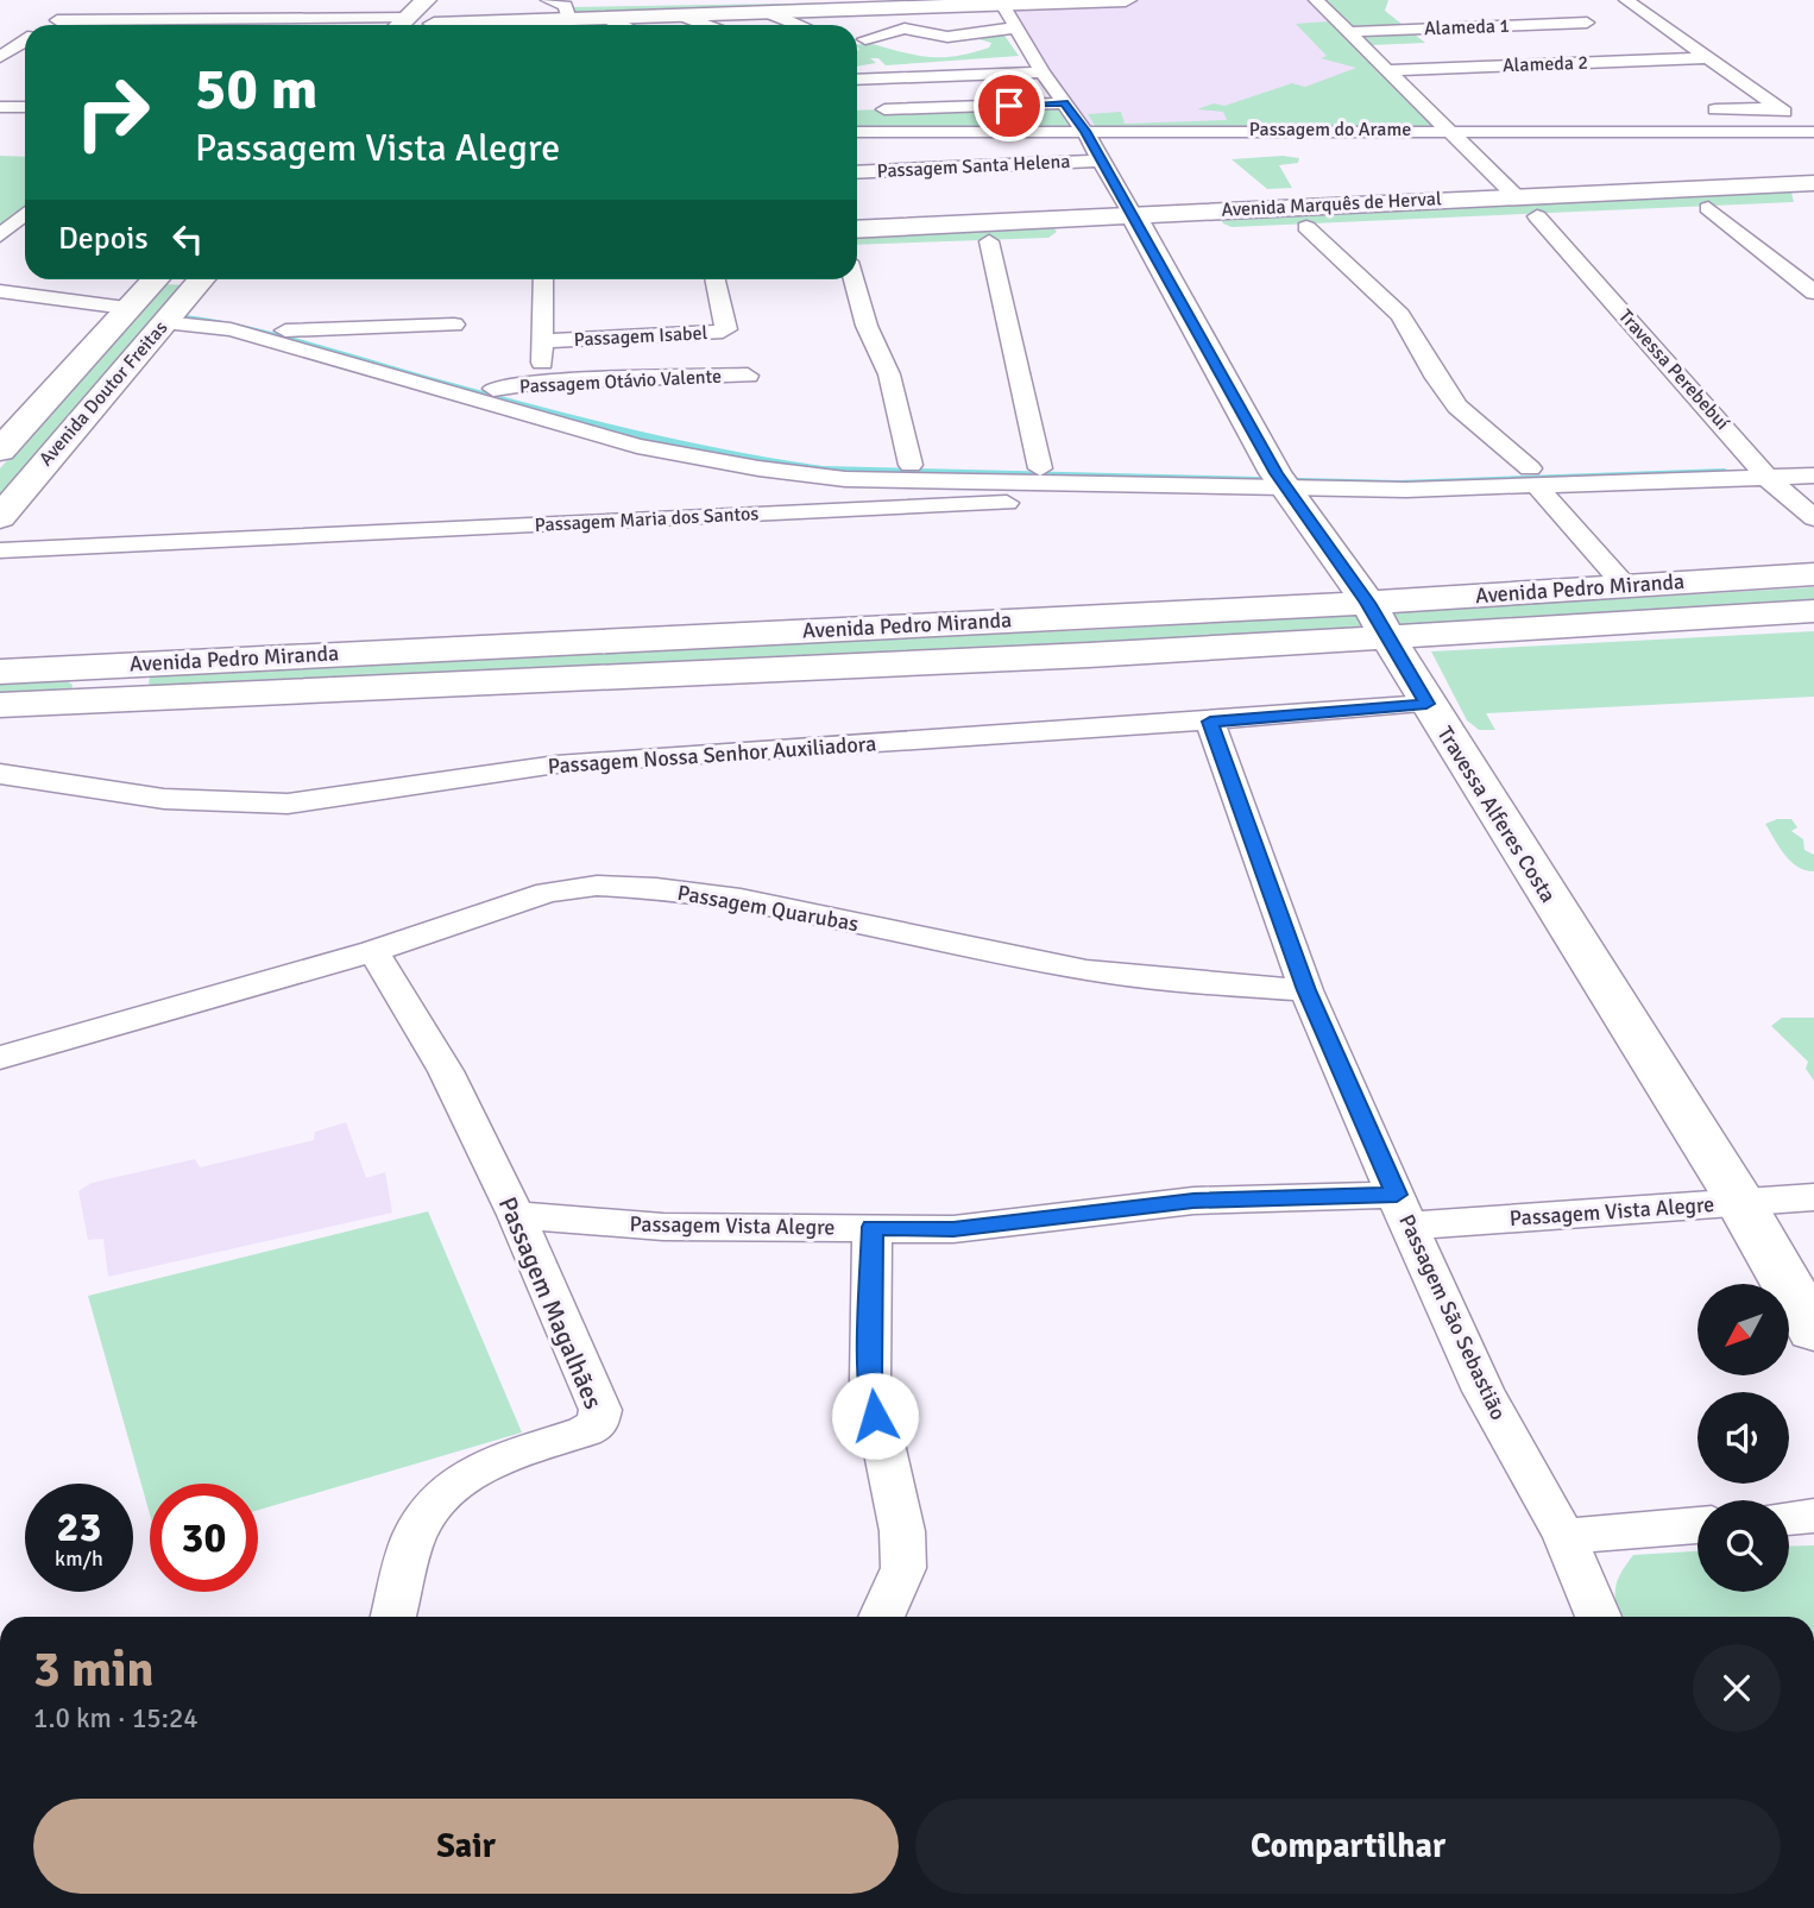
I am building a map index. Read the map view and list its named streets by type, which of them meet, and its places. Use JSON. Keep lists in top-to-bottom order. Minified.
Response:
{"streets":{"main road":["Avenida Marquês de Herval","Avenida Doutor Freitas","Avenida Pedro Miranda","Travessa Alferes Costa"],"street":["Alameda 1","Alameda 2","Passagem do Arame","Passagem Santa Helena","Passagem Isabel","Travessa Perebebuí","Passagem Otávio Valente","Passagem Maria dos Santos","Passagem Nossa Senhor Auxiliadora","Passagem Quarubas","Passagem Vista Alegre","Passagem Magalhães","Passagem São Sebastião"]},"crossings":[["Passagem do Arame","Travessa Alferes Costa"],["Passagem Santa Helena","Travessa Alferes Costa"],["Avenida Marquês de Herval","Travessa Perebebuí"],["Avenida Marquês de Herval","Travessa Alferes Costa"],["Passagem Maria dos Santos","Travessa Alferes Costa"],["Avenida Pedro Miranda","Travessa Alferes Costa"],["Passagem Nossa Senhor Auxiliadora","Travessa Alferes Costa"],["Passagem Nossa Senhor Auxiliadora","Passagem São Sebastião"],["Travessa Alferes Costa","Passagem Vista Alegre"],["Passagem Quarubas","Passagem Magalhães"],["Passagem Quarubas","Passagem São Sebastião"],["Passagem Vista Alegre","Passagem Magalhães"],["Passagem Vista Alegre","Passagem São Sebastião"]],"north":"bottom left","page":{"turn":["50 m","Passagem Vista Alegre"],"then":"Depois","speed":"23 km/h","limit":"30","heading":["3 min","1.0 km · 15:24"],"buttons":["Sair","Compartilhar"]}}
